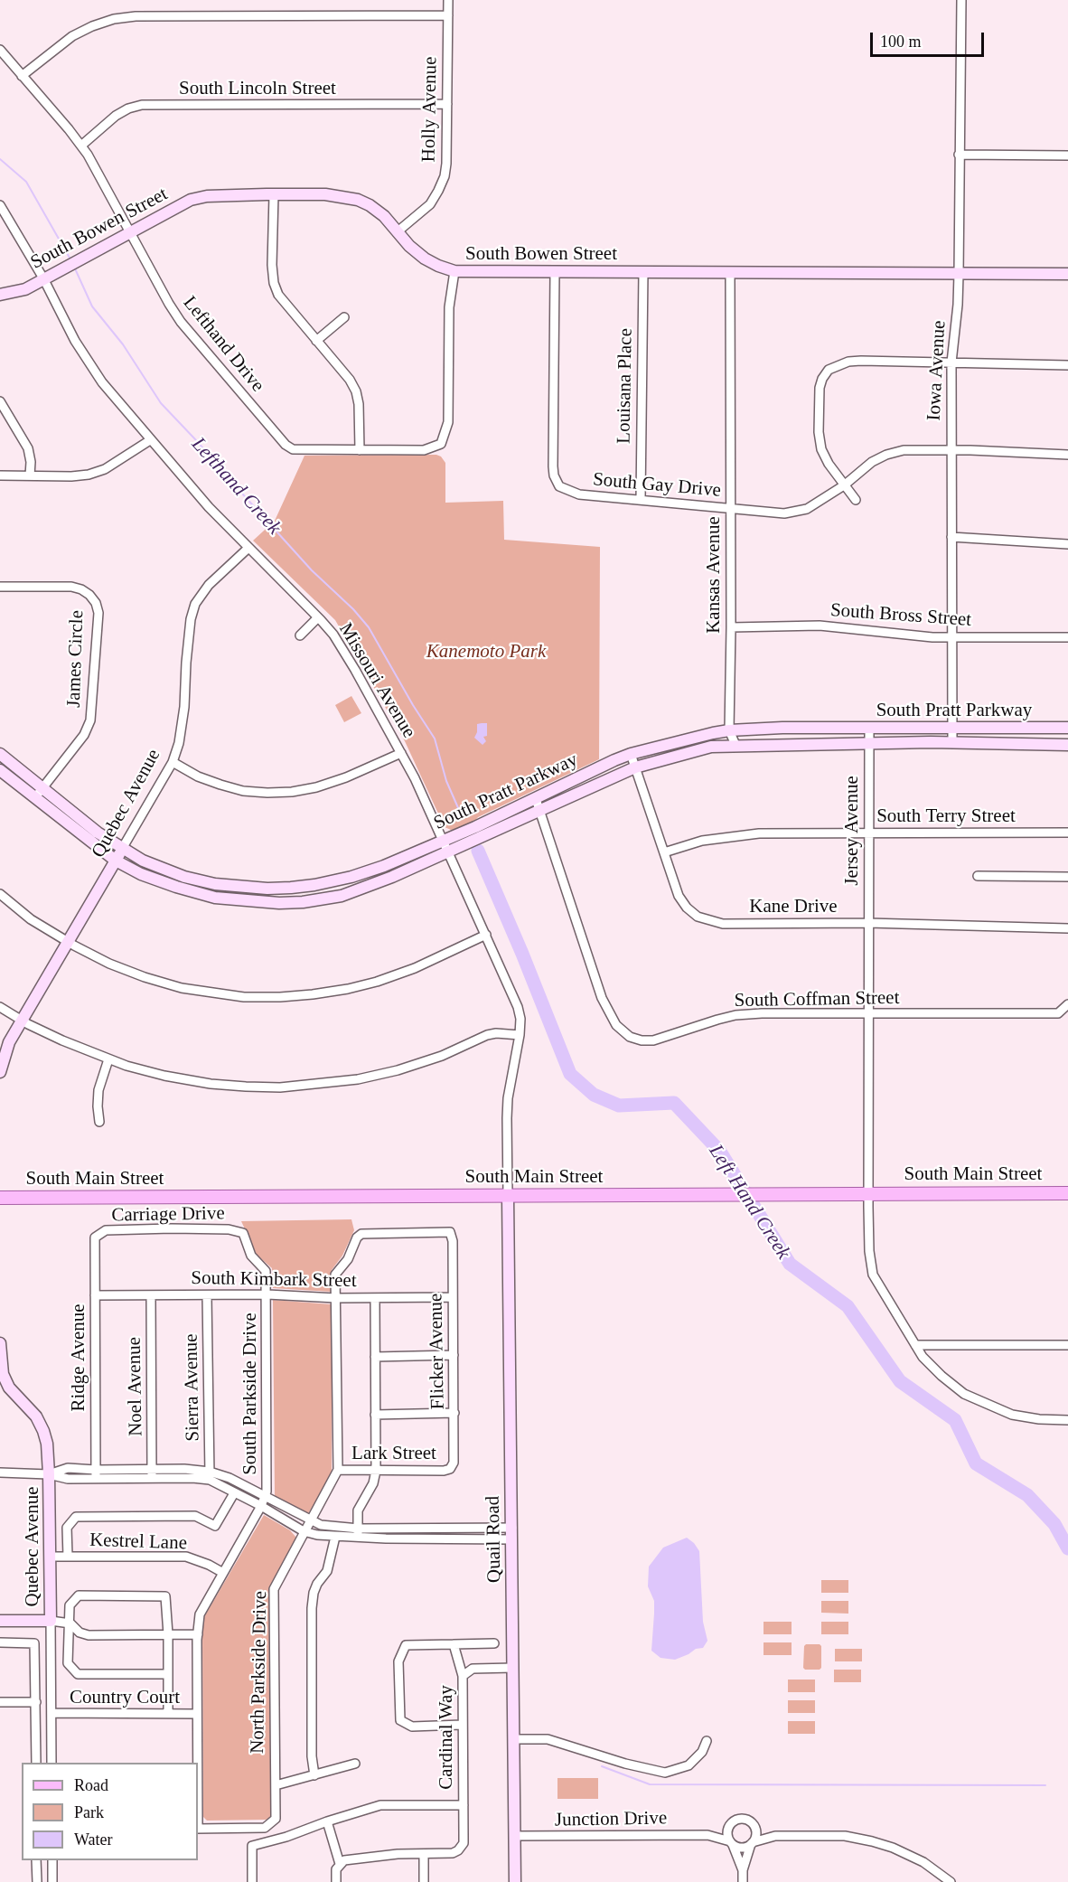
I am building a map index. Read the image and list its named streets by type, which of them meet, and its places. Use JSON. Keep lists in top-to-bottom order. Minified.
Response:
{"streets":{"main road":["South Main Street"],"street":["South Lincoln Street","Holly Avenue","South Bowen Street","Lefthand Drive","Iowa Avenue","Louisana Place","South Gay Drive","Kansas Avenue","South Bross Street","James Circle","Missouri Avenue","South Pratt Parkway","Quebec Avenue","South Terry Street","Jersey Avenue","Kane Drive","South Coffman Street","Carriage Drive","South Kimbark Street","Flicker Avenue","Ridge Avenue","Noel Avenue","Sierra Avenue","South Parkside Drive","Lark Street","Quail Road","Kestrel Lane","North Parkside Drive","Country Court","Cardinal Way","Junction Drive"]},"crossings":[["South Lincoln Street","Holly Avenue"],["South Lincoln Street","Lefthand Drive"],["Holly Avenue","South Bowen Street"],["South Bowen Street","Lefthand Drive"],["South Bowen Street","Iowa Avenue"],["South Bowen Street","Louisana Place"],["South Bowen Street","South Gay Drive"],["South Bowen Street","Kansas Avenue"],["South Bowen Street","Missouri Avenue"],["Iowa Avenue","South Gay Drive"],["Iowa Avenue","South Bross Street"],["Iowa Avenue","South Pratt Parkway"],["Louisana Place","South Gay Drive"],["South Gay Drive","Kansas Avenue"],["Kansas Avenue","South Bross Street"],["Kansas Avenue","South Pratt Parkway"],["James Circle","South Pratt Parkway"],["Missouri Avenue","South Pratt Parkway"],["Missouri Avenue","Quebec Avenue"],["Missouri Avenue","South Main Street"],["Missouri Avenue","Quail Road"],["South Pratt Parkway","Quebec Avenue"],["South Pratt Parkway","Jersey Avenue"],["South Pratt Parkway","Kane Drive"],["South Pratt Parkway","South Coffman Street"],["Quebec Avenue","Kestrel Lane"],["Quebec Avenue","Country Court"],["South Terry Street","Jersey Avenue"],["South Terry Street","Kane Drive"],["Jersey Avenue","Kane Drive"],["Jersey Avenue","South Coffman Street"],["Jersey Avenue","South Main Street"],["South Main Street","Quail Road"],["Carriage Drive","Ridge Avenue"],["Carriage Drive","South Parkside Drive"],["South Kimbark Street","Flicker Avenue"],["South Kimbark Street","Ridge Avenue"],["South Kimbark Street","Noel Avenue"],["South Kimbark Street","Sierra Avenue"],["South Kimbark Street","South Parkside Drive"],["Flicker Avenue","Lark Street"],["Lark Street","North Parkside Drive"],["Quail Road","Cardinal Way"],["Quail Road","Junction Drive"]],"water":["Lefthand Creek","Left Hand Creek"],"parks":["Kanemoto Park"],"legend":["Road","Park","Water"],"scale_bar":"100 m"}
